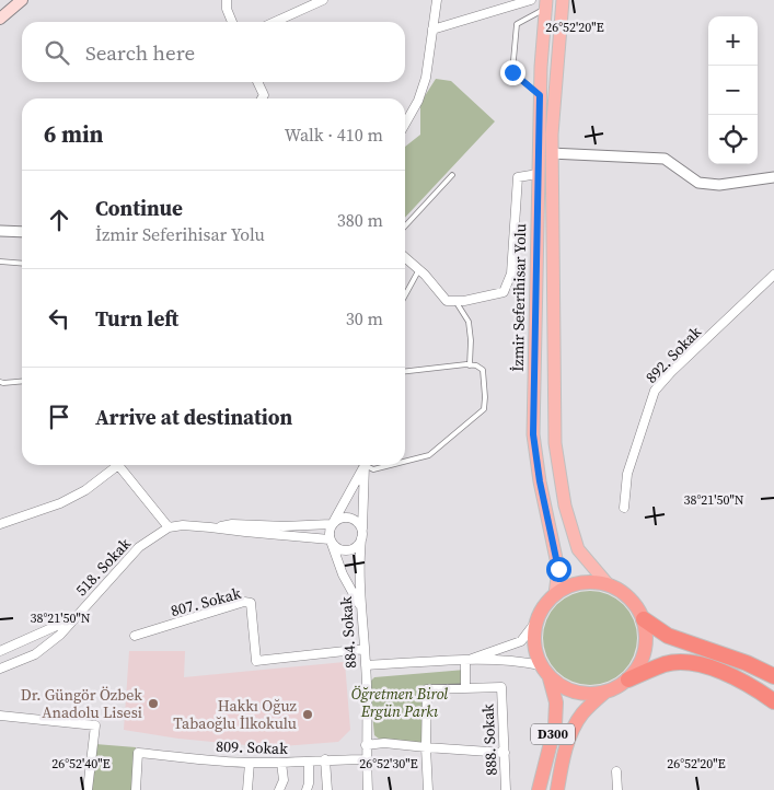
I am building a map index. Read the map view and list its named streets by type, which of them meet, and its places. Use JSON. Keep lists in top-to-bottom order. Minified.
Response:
{"streets":{"highway":["D300"],"main road":["İzmir Seferihisar Yolu"],"street":["892. Sokak","518. Sokak","807. Sokak","884. Sokak","888. Sokak","809. Sokak"]},"crossings":[["İzmir Seferihisar Yolu","D300"],["807. Sokak","884. Sokak"],["884. Sokak","809. Sokak"]],"parks":["Öğretmen Birol Ergün Parkı"],"places":["Dr. Güngör Özbek Anadolu Lisesi","Hakkı Oğuz Tabaoğlu İlkokulu"],"page":{"map_buttons":["+","−"],"search":"Search here","heading":["6 min","Walk · 410 m"],"list":[["Continue","İzmir Seferihisar Yolu","380 m"],["Turn left","30 m"],"Arrive at destination"]},"coordinates":["26°52'20\"E","38°21'50\"N","26°52'40\"E","26°52'30\"E"]}
